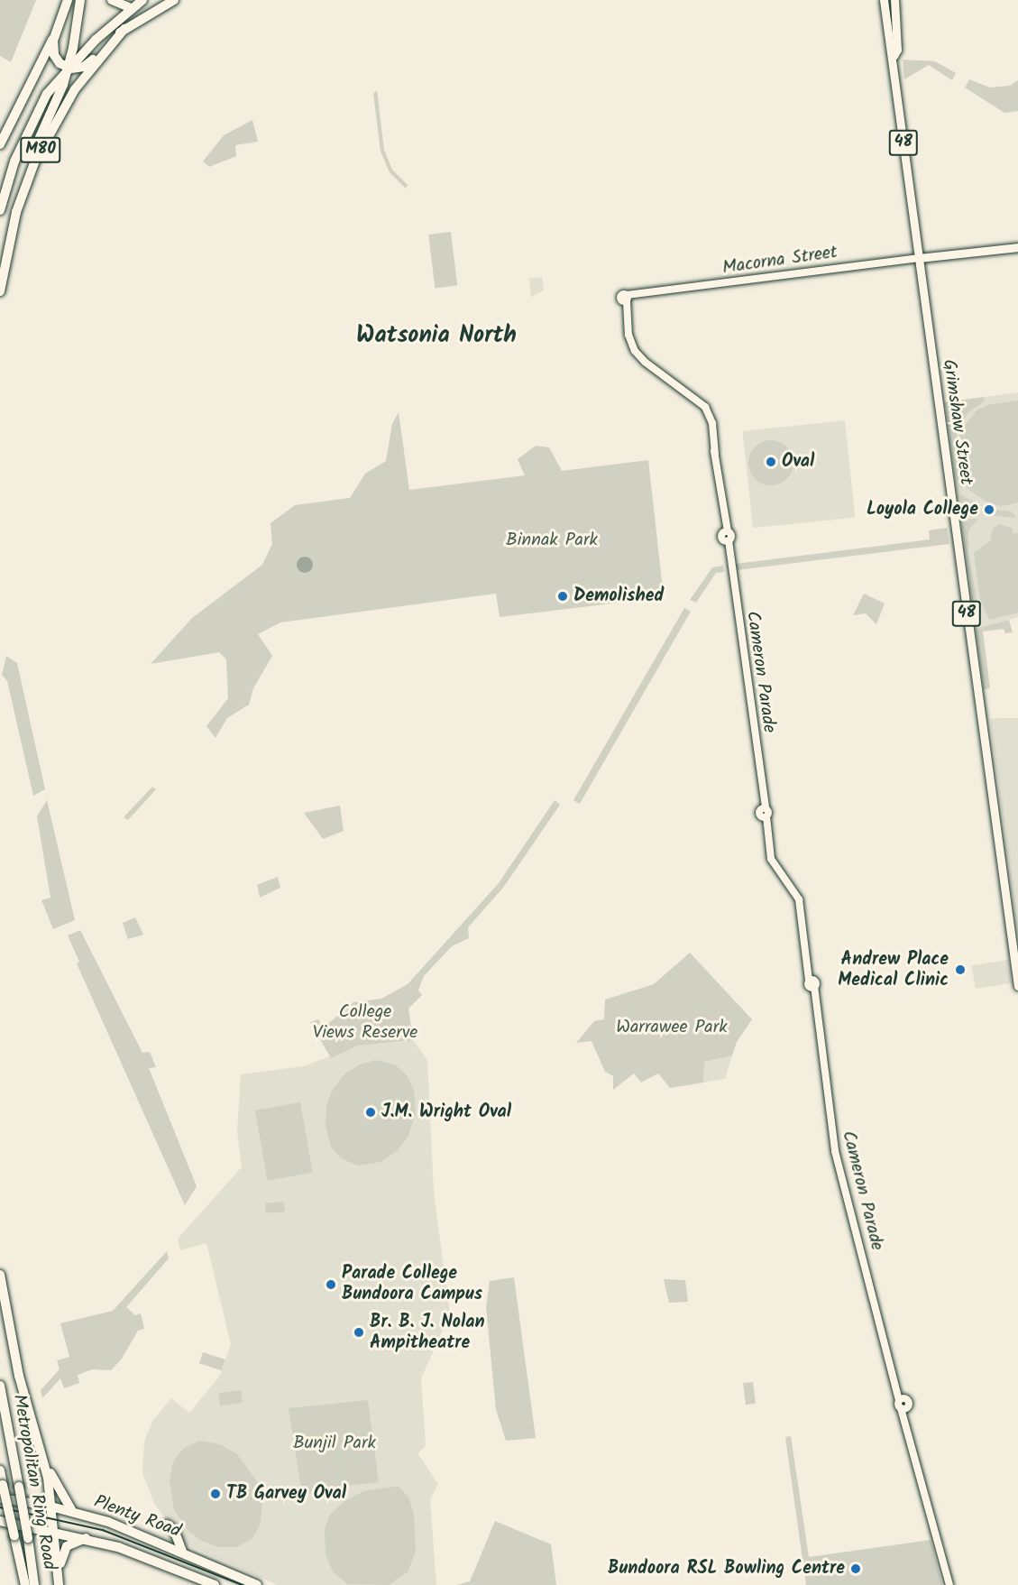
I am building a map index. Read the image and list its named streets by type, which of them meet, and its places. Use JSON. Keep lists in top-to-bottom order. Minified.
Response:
{"streets":{"highway":["M80","Metropolitan Ring Road","Plenty Road"],"main road":["48","Grimshaw Street"],"street":["Macorna Street","Cameron Parade"]},"crossings":[["Macorna Street","Grimshaw Street"],["Macorna Street","Cameron Parade"]],"districts":["Watsonia North"],"parks":["Binnak Park","College Views Reserve","Warrawee Park","Bunjil Park"],"places":["Oval","Loyola College","Demolished","Andrew Place Medical Clinic","J.M. Wright Oval","Parade College Bundoora Campus","Br. B. J. Nolan Ampitheatre","TB Garvey Oval","Bundoora RSL Bowling Centre"]}
